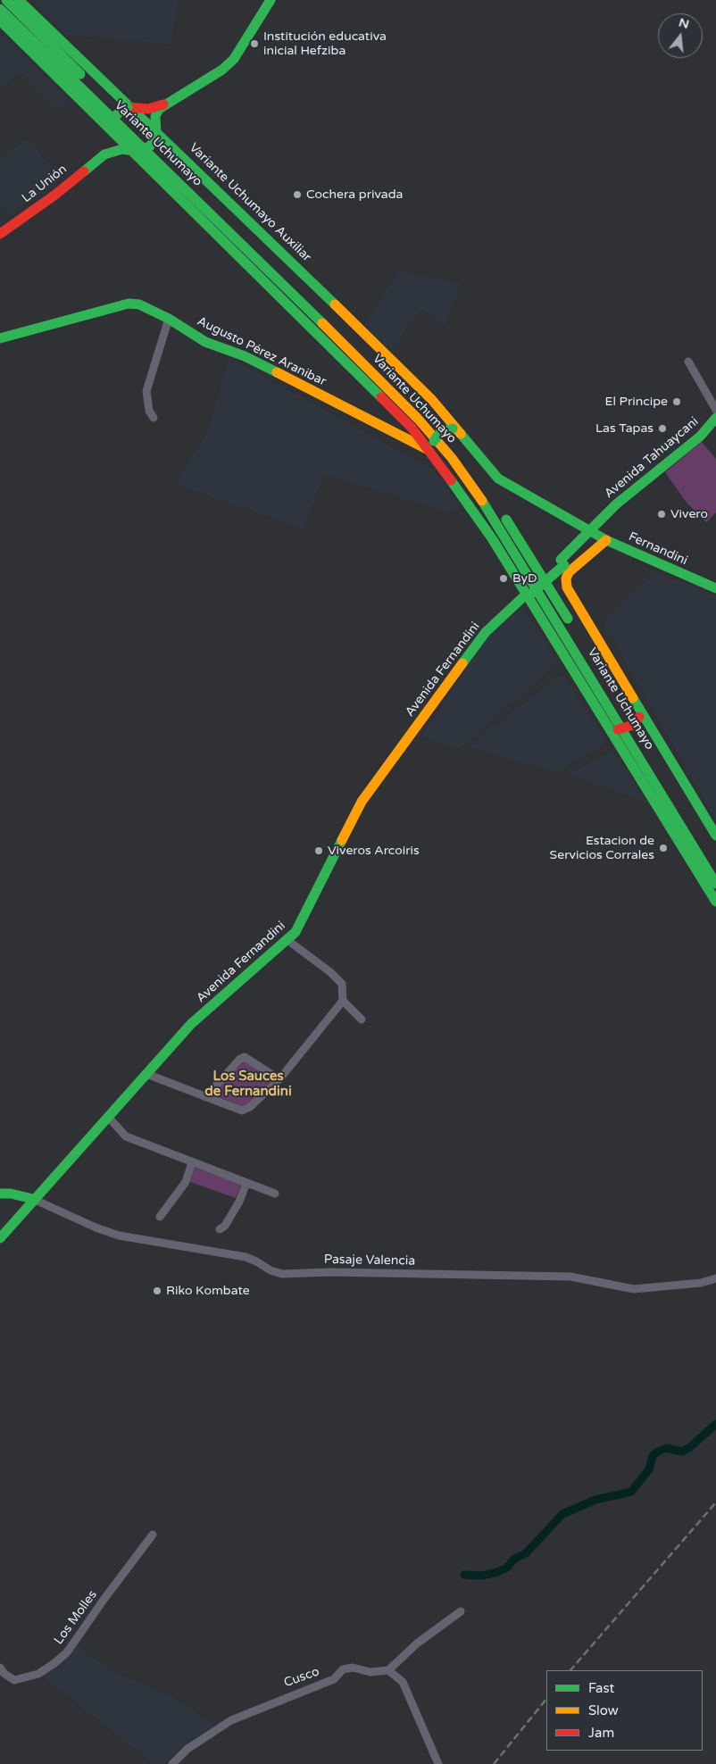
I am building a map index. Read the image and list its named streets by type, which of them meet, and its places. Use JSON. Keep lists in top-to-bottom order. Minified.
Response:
{"streets":{"main road":["Variante Uchumayo","La Unión","Variante Uchumayo Auxiliar","Augusto Pérez Aranibar","Avenida Tahuaycani","Fernandini","Avenida Fernandini"],"street":["Pasaje Valencia","Los Molles","Cusco"]},"crossings":[["Variante Uchumayo","Variante Uchumayo Auxiliar"],["Variante Uchumayo","Augusto Pérez Aranibar"],["Variante Uchumayo","Avenida Tahuaycani"],["Variante Uchumayo","Fernandini"],["Variante Uchumayo","Avenida Fernandini"],["Avenida Tahuaycani","Fernandini"],["Avenida Fernandini","Pasaje Valencia"]],"districts":["Los Sauces de Fernandini"],"places":["Institución educativa inicial Hefziba","Cochera privada","El Principe","Las Tapas","Vivero","ByD","Estacion de Servicios Corrales","Viveros Arcoiris","Riko Kombate"],"legend":["Fast","Slow","Jam"],"north":"top"}
